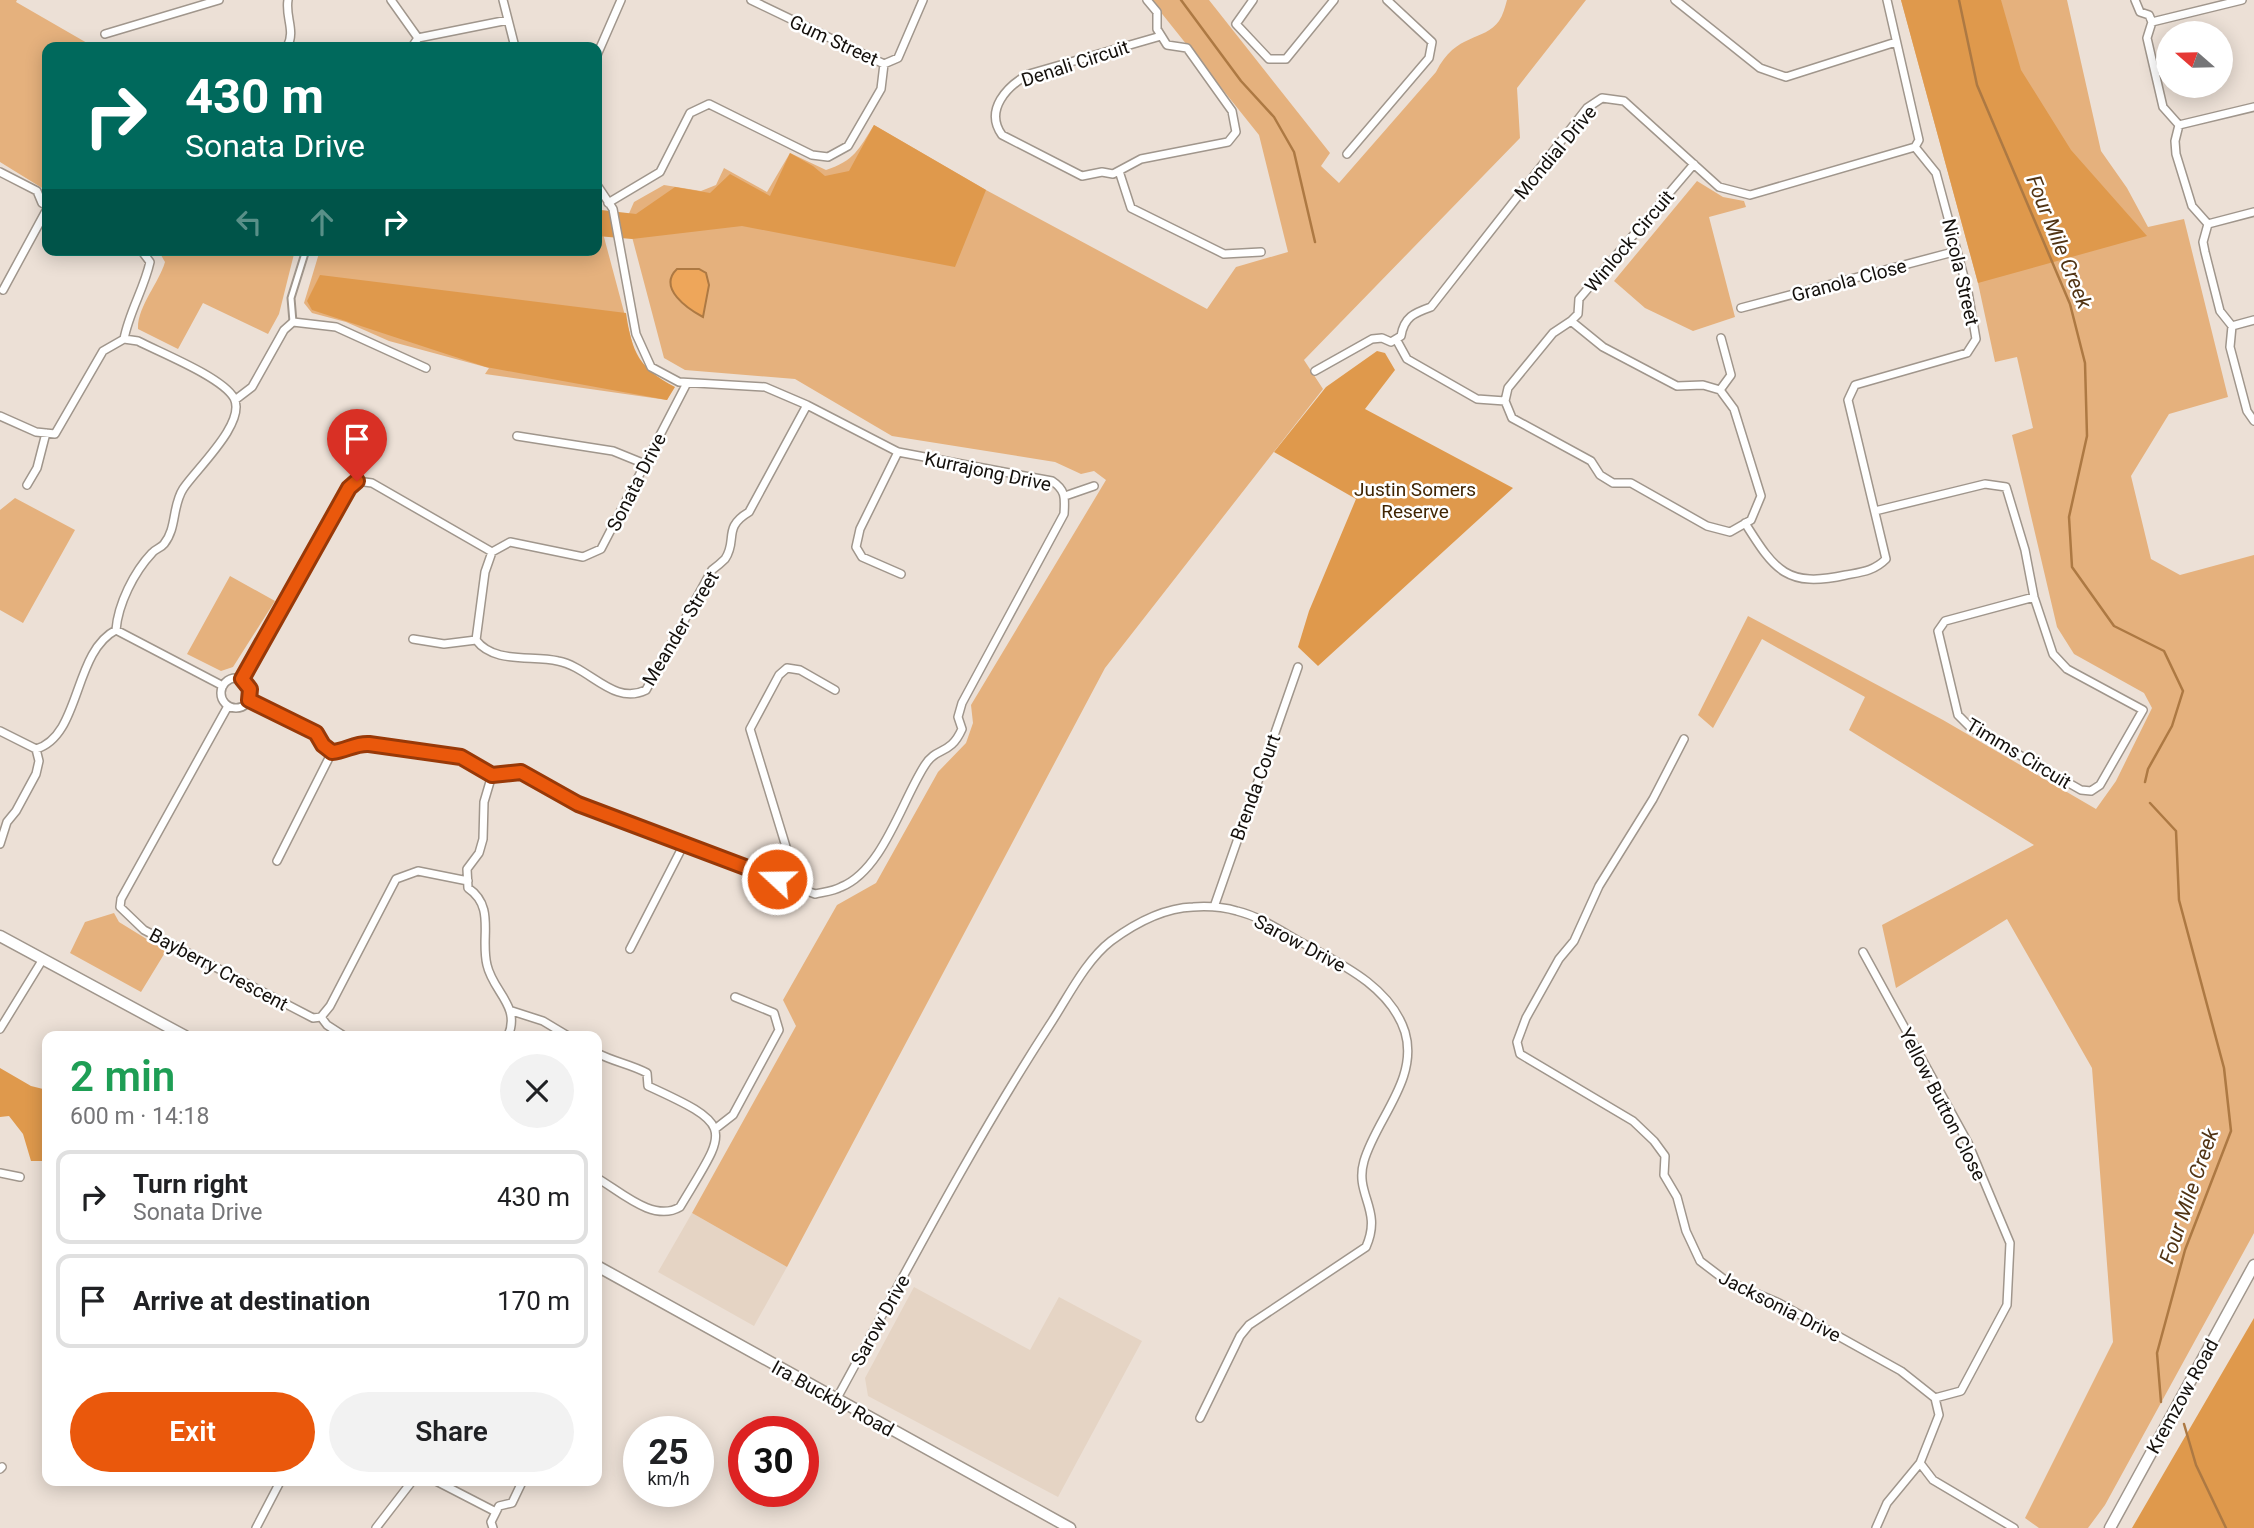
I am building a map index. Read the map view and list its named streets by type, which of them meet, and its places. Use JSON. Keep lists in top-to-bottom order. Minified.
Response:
{"streets":{"street":["Gum Street","Denali Circuit","Mondial Drive","Winlock Circuit","Nicola Street","Granola Close","Kurrajong Drive","Sonata Drive","Meander Street","Timms Circuit","Brenda Court","Sarow Drive","Bayberry Crescent","Yellow Button Close","Jacksonia Drive","Kremzow Road","Ira Buckby Road"]},"crossings":[["Mondial Drive","Winlock Circuit"],["Mondial Drive","Nicola Street"],["Nicola Street","Granola Close"],["Nicola Street","Timms Circuit"],["Kurrajong Drive","Sonata Drive"],["Kurrajong Drive","Meander Street"],["Brenda Court","Sarow Drive"],["Sarow Drive","Ira Buckby Road"],["Yellow Button Close","Jacksonia Drive"]],"water":["Four Mile Creek"],"parks":["Justin Somers Reserve"],"north":"left","page":{"turn":["430 m","Sonata Drive"],"heading":["2 min","600 m · 14:18"],"list":[{"name":"Turn right","note":"Sonata Drive","value":"430 m"},{"name":"Arrive at destination","value":"170 m"}],"buttons":["Exit","Share"],"speed":"25 km/h","limit":"30"}}
